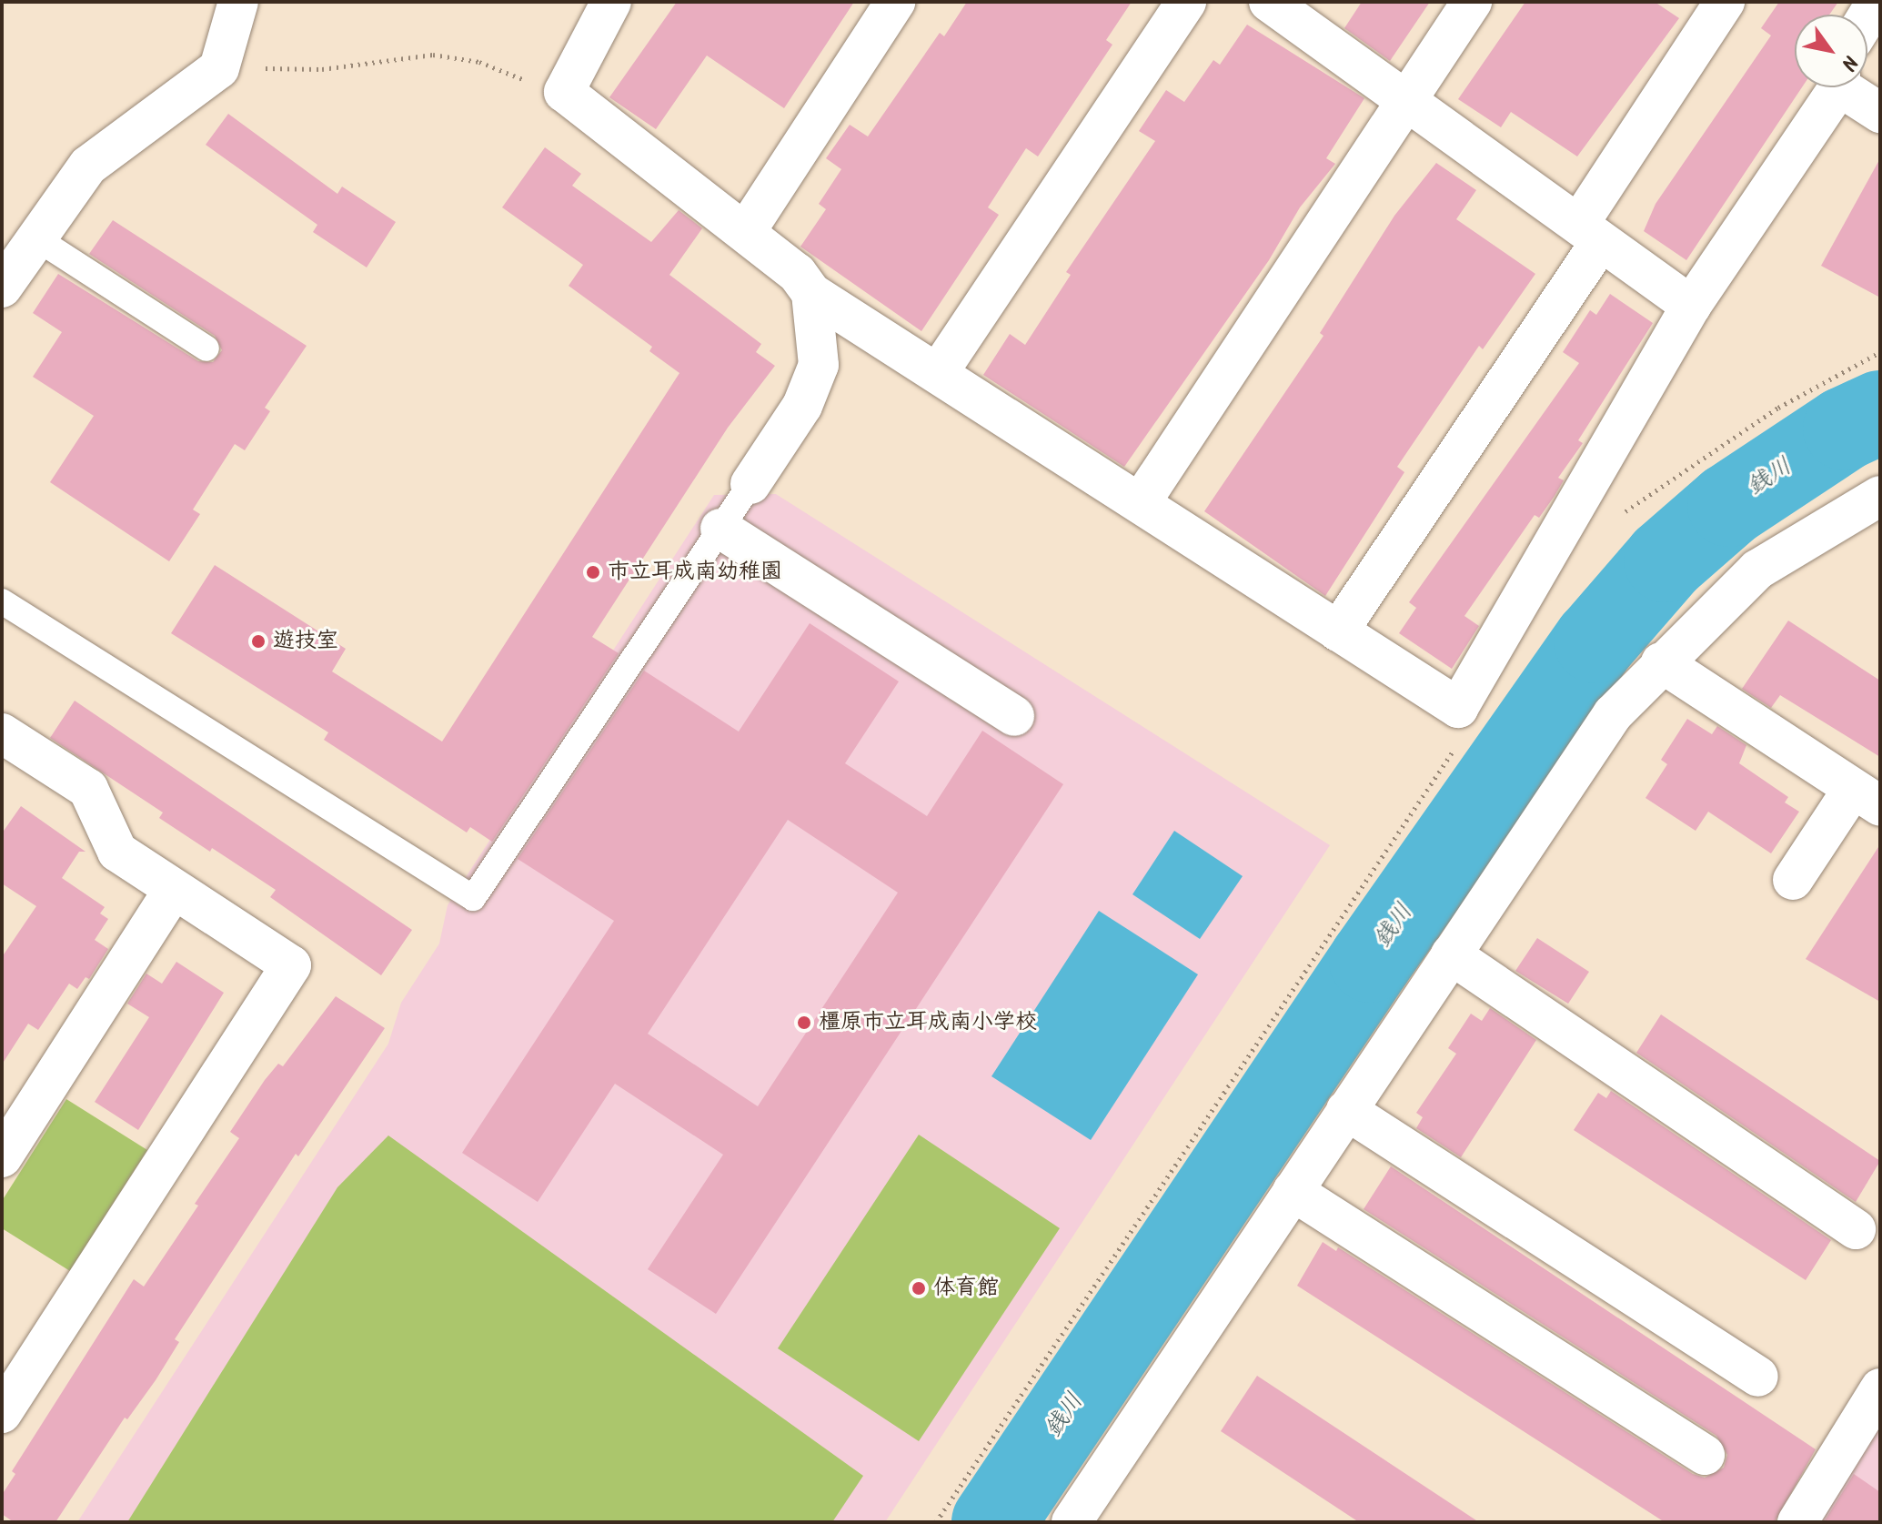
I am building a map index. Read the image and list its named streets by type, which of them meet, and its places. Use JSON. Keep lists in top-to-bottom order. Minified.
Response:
{"water":["銭川"],"places":["市立耳成南幼稚園","遊技室","橿原市立耳成南小学校","体育館"],"north":"bottom right"}
